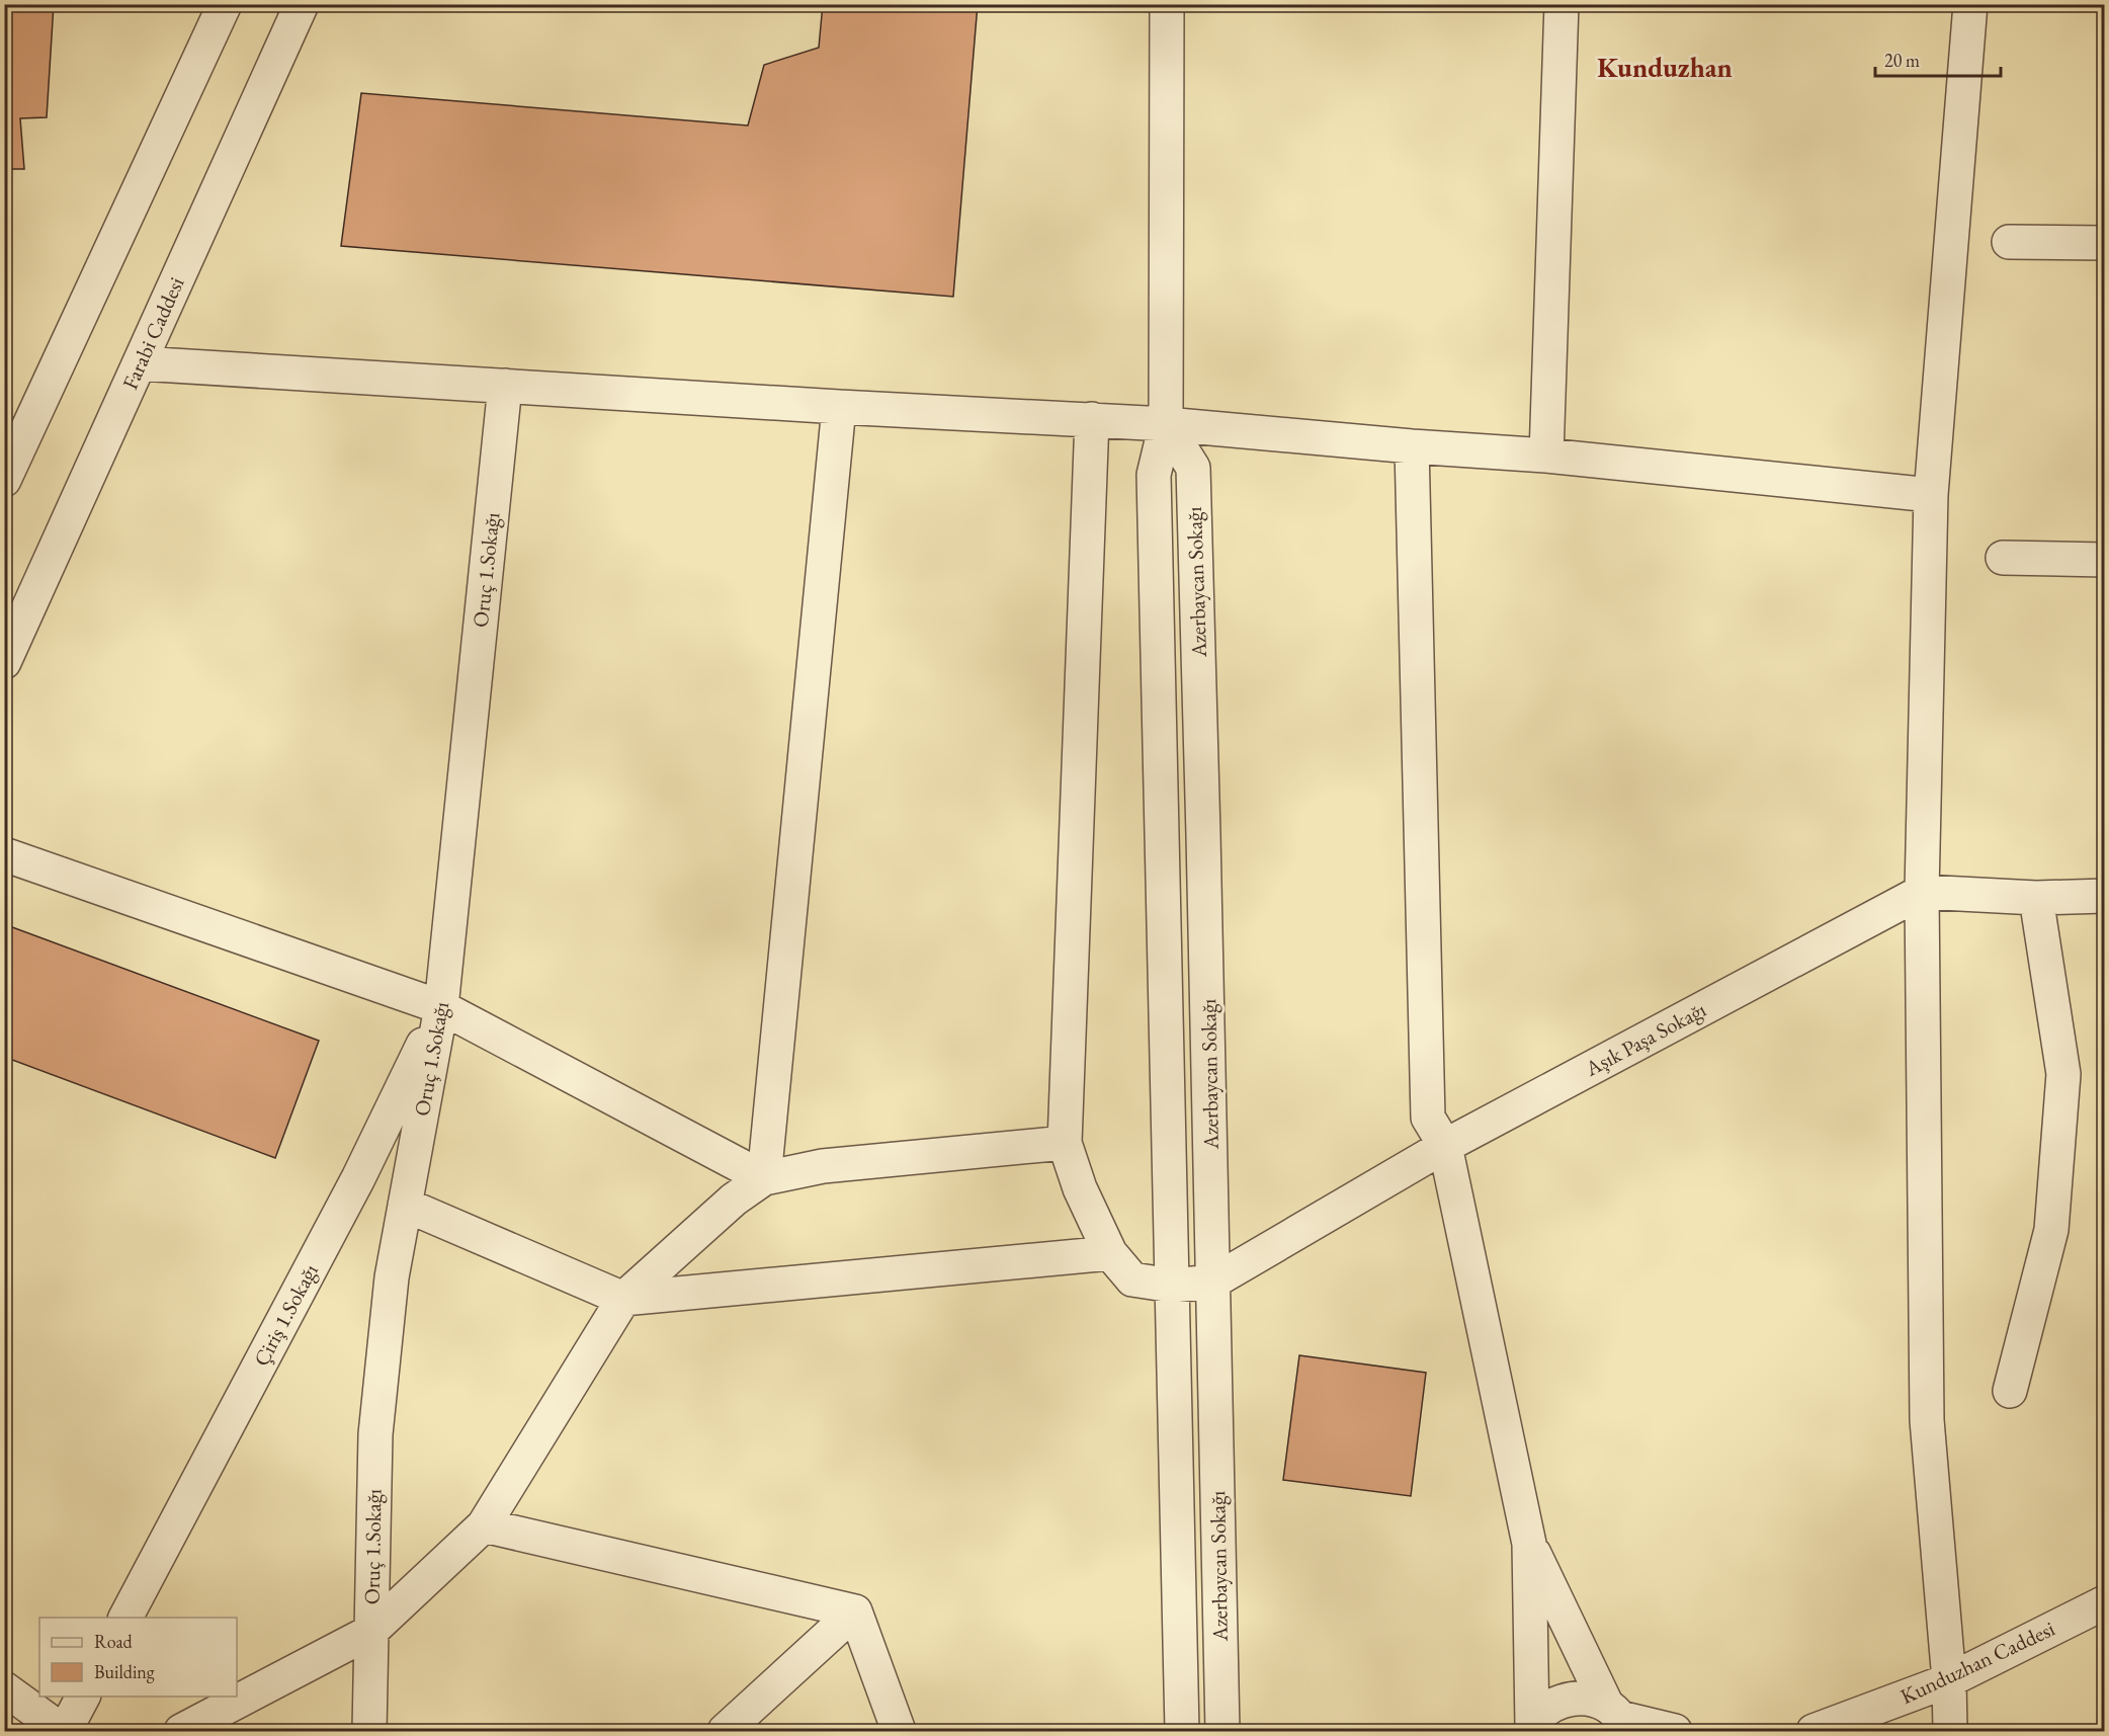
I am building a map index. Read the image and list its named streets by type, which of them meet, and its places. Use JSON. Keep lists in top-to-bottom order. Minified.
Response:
{"streets":{"street":["Farabi Caddesi","Oruç 1.Sokağı","Azerbaycan Sokağı","Aşık Paşa Sokağı","Çiriş 1.Sokağı","Kunduzhan Caddesi"]},"crossings":[["Oruç 1.Sokağı","Çiriş 1.Sokağı"],["Azerbaycan Sokağı","Aşık Paşa Sokağı"]],"districts":["Kunduzhan"],"legend":["Road","Building"],"scale_bar":"20 m"}
